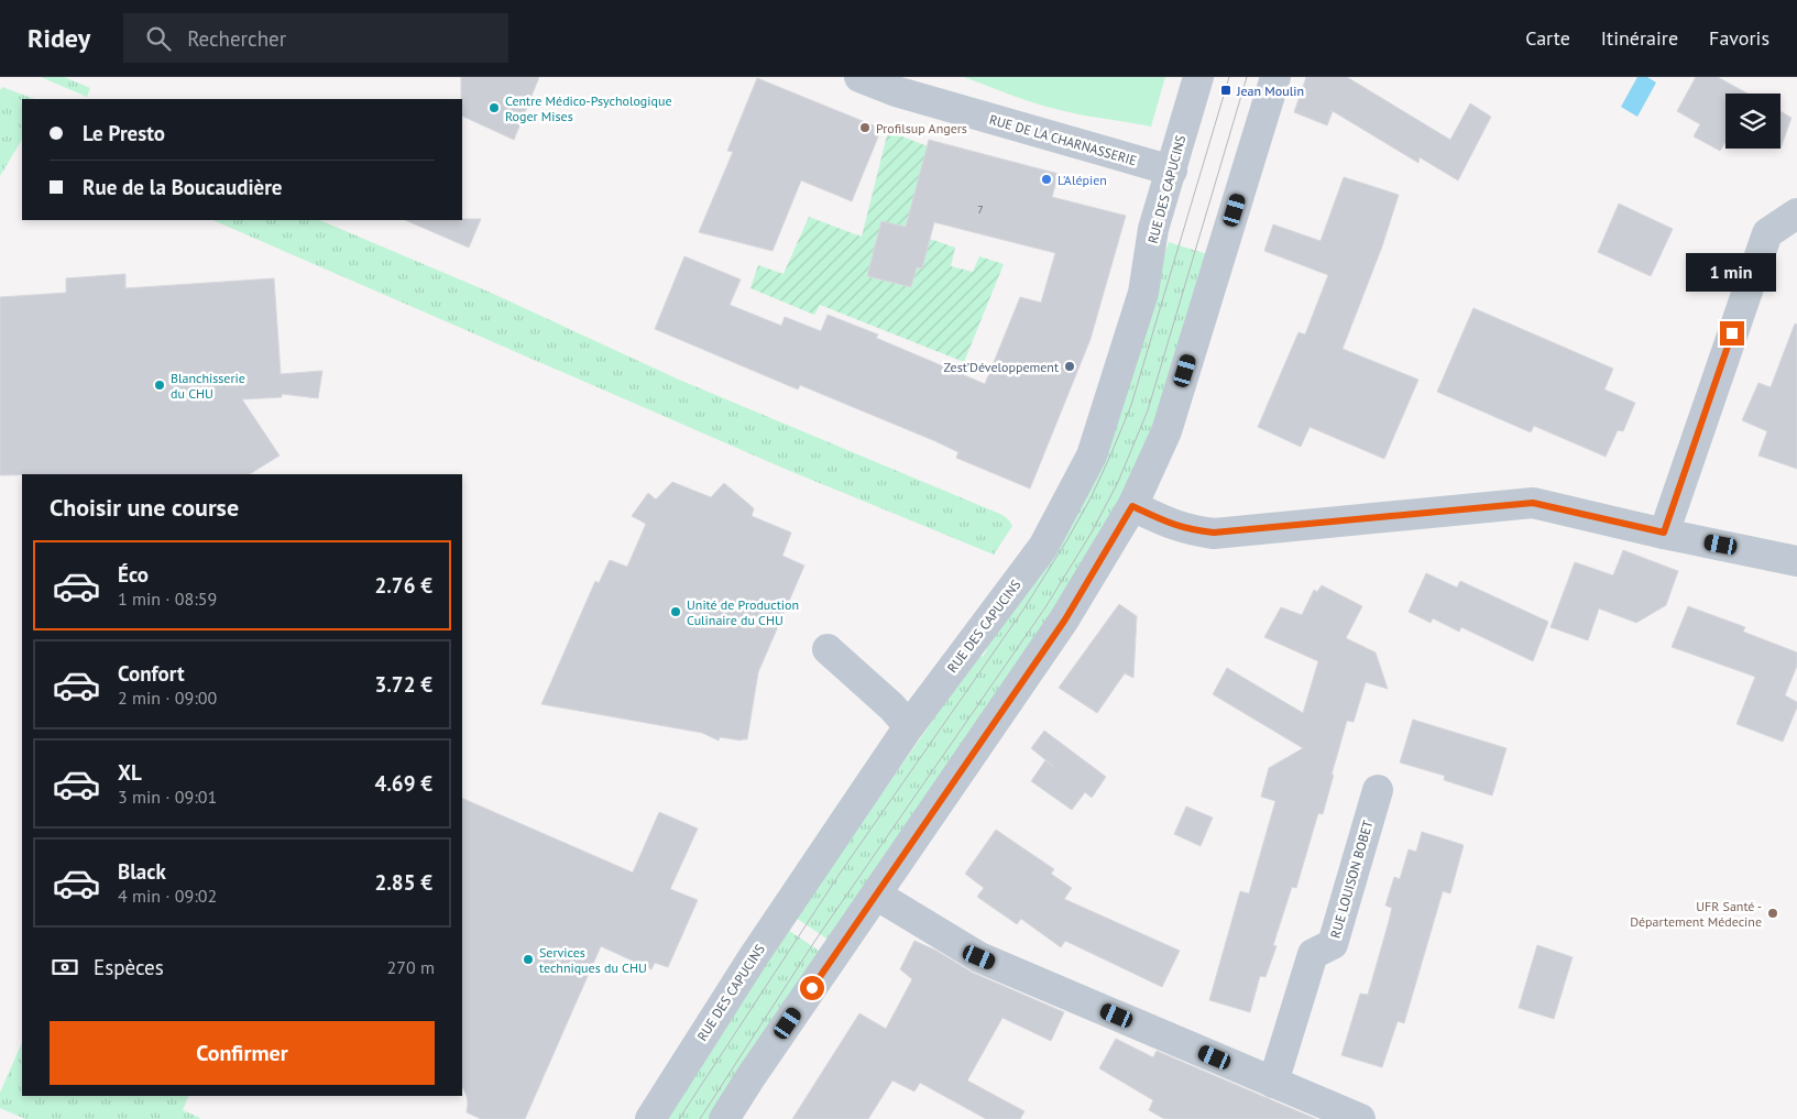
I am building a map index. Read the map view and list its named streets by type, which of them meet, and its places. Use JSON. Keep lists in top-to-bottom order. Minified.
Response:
{"streets":{"street":["RUE DE LA CHARNASSERIE","RUE DES CAPUCINS","RUE LOUISON BOBET"]},"crossings":[["RUE DE LA CHARNASSERIE","RUE DES CAPUCINS"]],"places":{"transit":["Jean Moulin"],"other":["Centre Médico-Psychologique Roger Mises","Profilsup Angers","L'Alépien","Zest’Développement","Blanchisserie du CHU","Unité de Production Culinaire du CHU","UFR Santé - Département Médecine","Services techniques du CHU"]},"house_numbers":["7"],"page":{"header":"Ridey","search":"Rechercher","nav":["Carte","Itinéraire","Favoris"],"banner":["Le Presto","Rue de la Boucaudière"],"bubble":"1 min","heading":"Choisir une course","list":[{"name":"Éco","note":"1 min · 08:59","value":"2.76 €"},{"name":"Confort","note":"2 min · 09:00","value":"3.72 €"},{"name":"XL","note":"3 min · 09:01","value":"4.69 €"},{"name":"Black","note":"4 min · 09:02","value":"2.85 €"}],"pay":["Espèces","270 m"],"buttons":"Confirmer"}}
